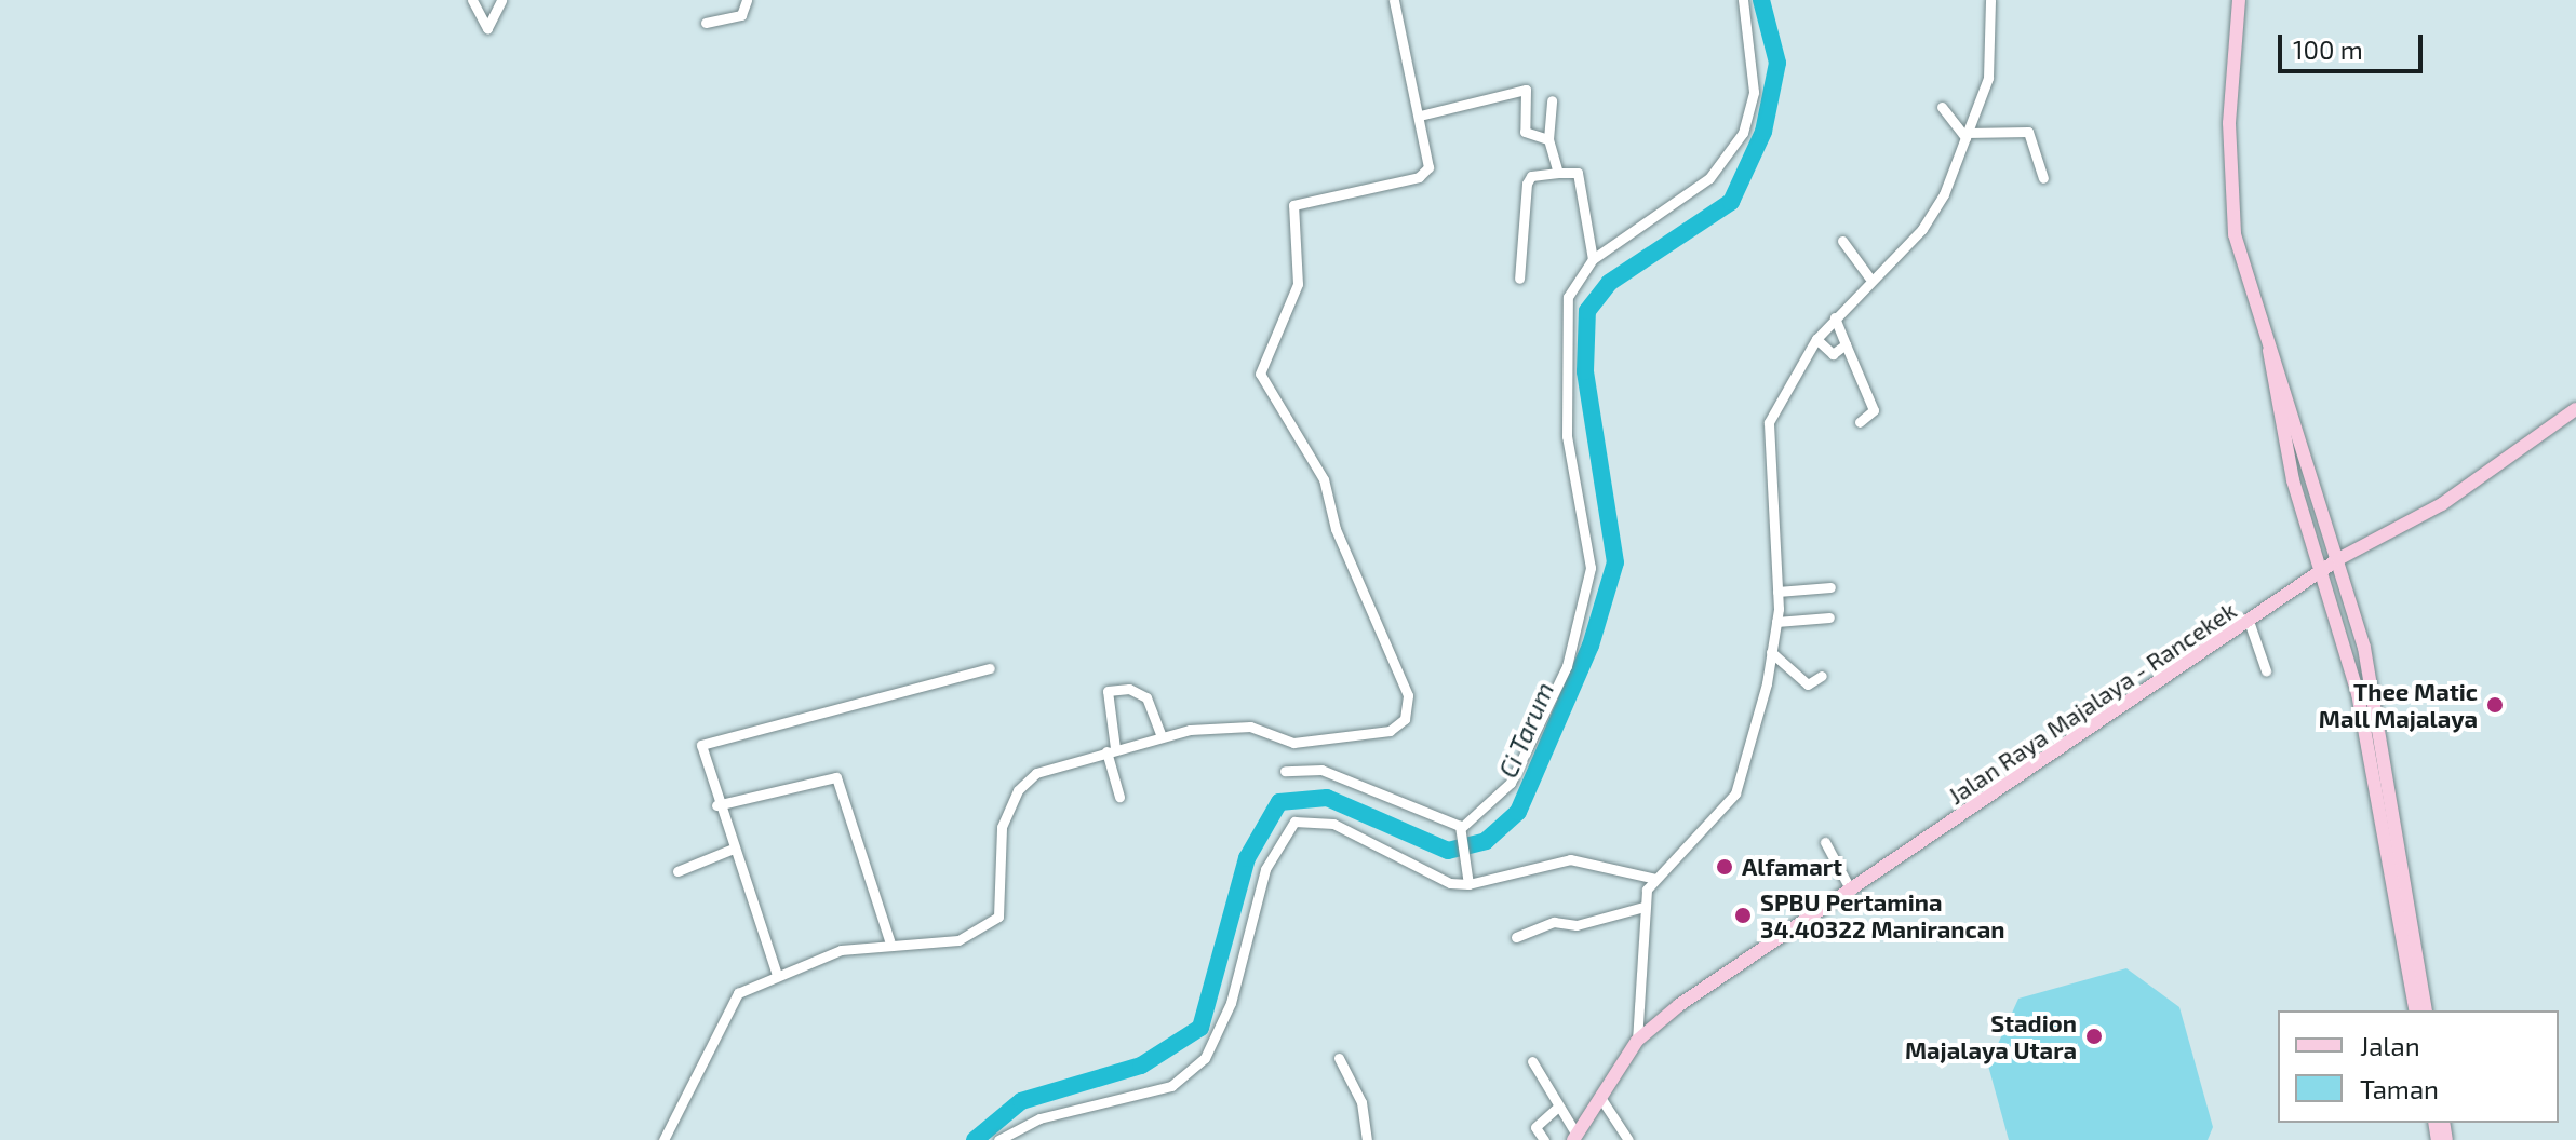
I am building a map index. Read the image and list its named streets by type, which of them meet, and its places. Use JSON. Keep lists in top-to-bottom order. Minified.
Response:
{"streets":{"main road":["Jalan Raya Majalaya - Rancekek"]},"water":["Ci Tarum"],"places":["Thee Matic Mall Majalaya","Alfamart","SPBU Pertamina 34.40322 Manirancan","Stadion Majalaya Utara"],"legend":["Jalan","Taman"],"scale_bar":"100 m"}
